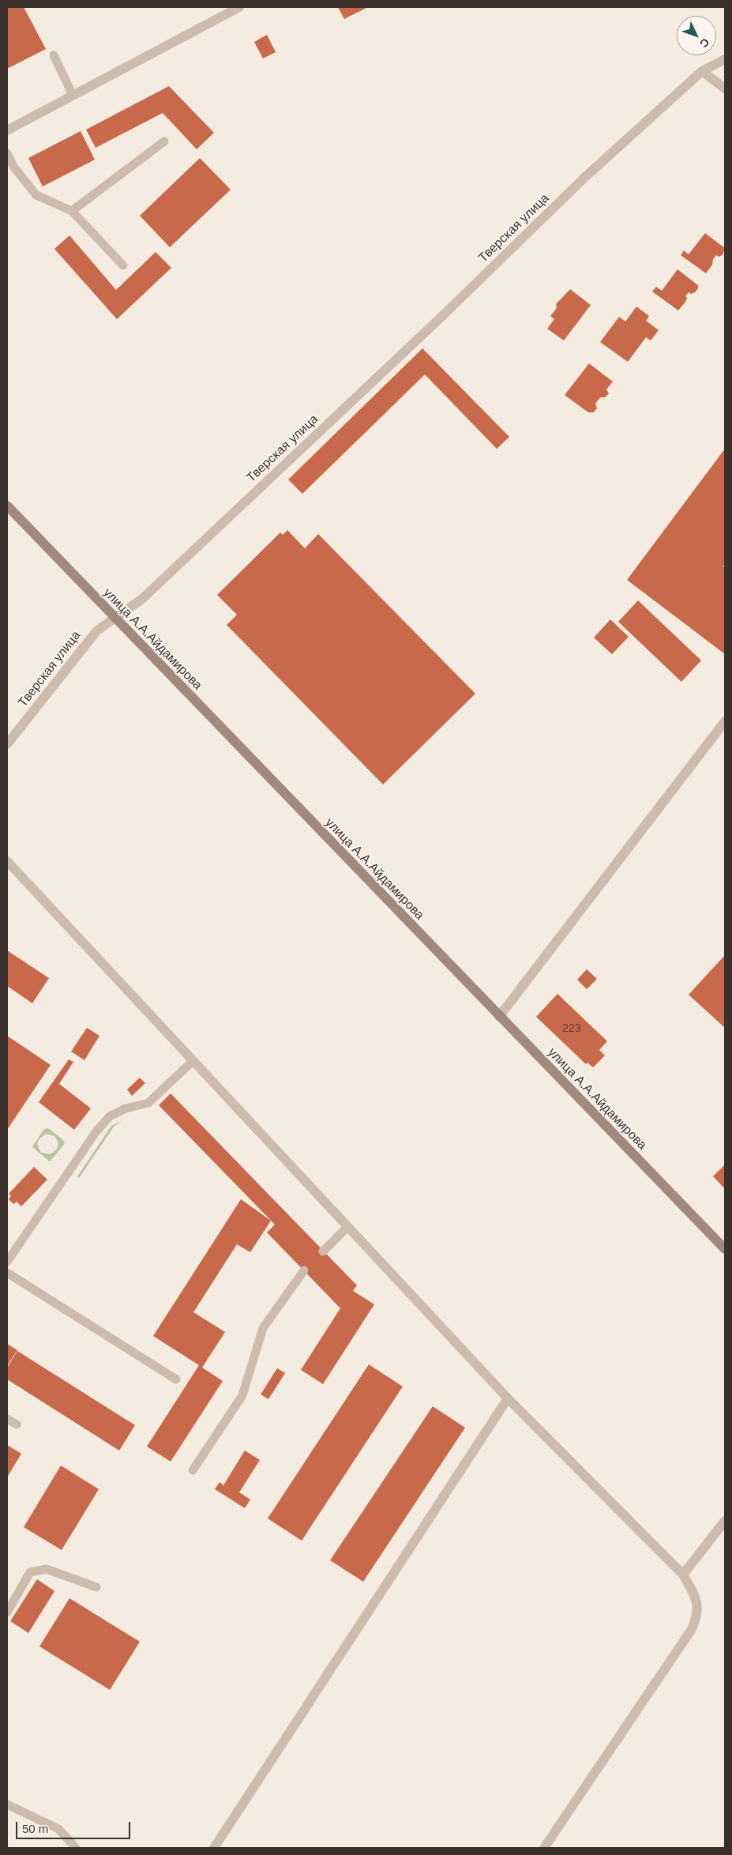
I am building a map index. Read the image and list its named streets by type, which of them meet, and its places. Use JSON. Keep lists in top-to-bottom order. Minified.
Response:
{"streets":{"main road":["улица А.А.Айдамирова"],"street":["Тверская улица"]},"crossings":[["Тверская улица","улица А.А.Айдамирова"]],"house_numbers":["223"],"scale_bar":"50 m","north":"bottom right"}
